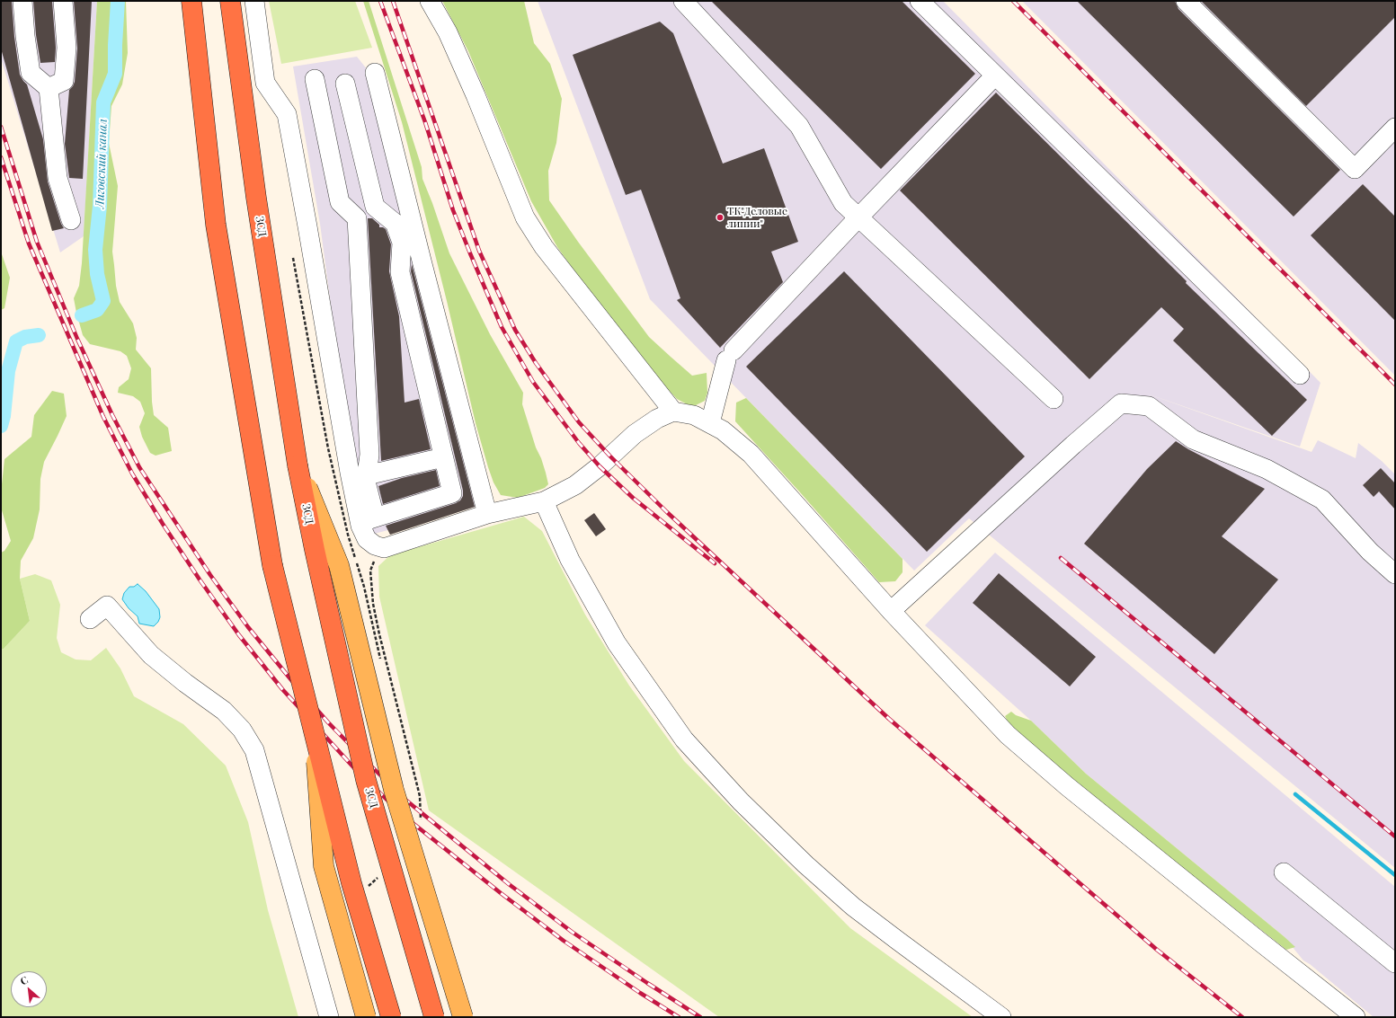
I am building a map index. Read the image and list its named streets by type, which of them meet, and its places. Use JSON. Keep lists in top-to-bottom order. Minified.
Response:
{"streets":{"highway":["ЗСД"]},"water":["Лиговский канал"],"places":["ТК\"Деловые линии\""],"north":"top left"}
